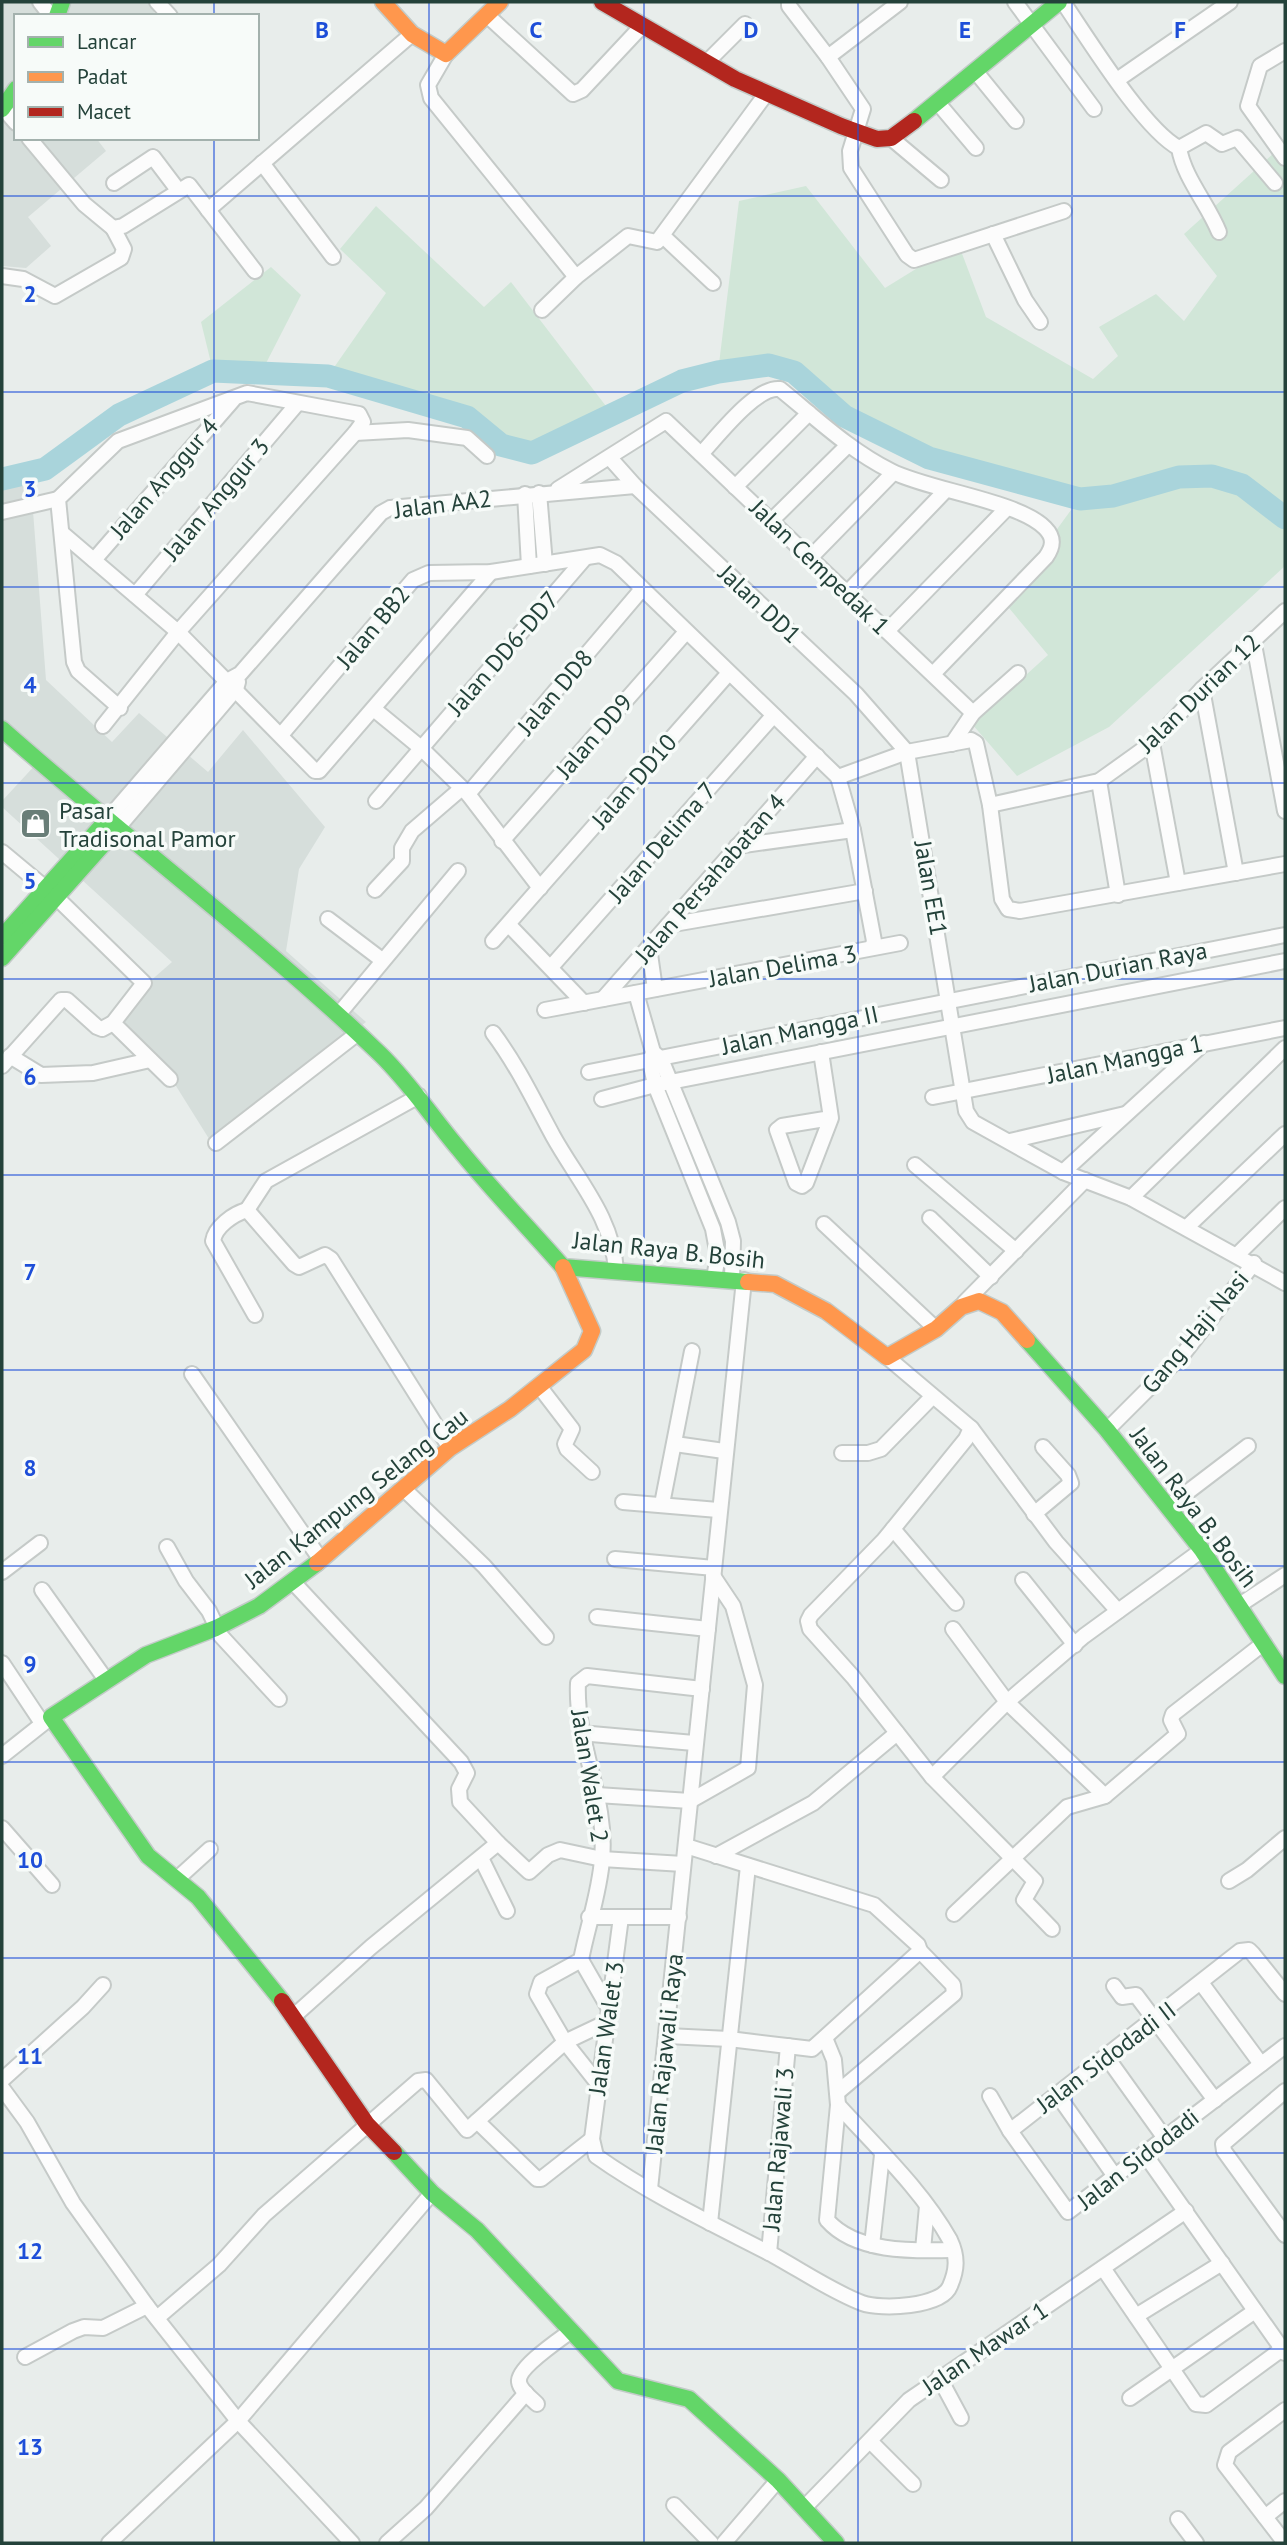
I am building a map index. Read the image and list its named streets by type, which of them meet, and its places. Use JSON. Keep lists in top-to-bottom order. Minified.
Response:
{"streets":{"street":["Jalan Anggur 4","Jalan Anggur 3","Jalan AA2","Jalan Cempedak 1","Jalan DD1","Jalan BB2","Jalan DD6-DD7","Jalan DD8","Jalan Durian 12","Jalan DD9","Jalan DD10","Jalan Delima 7","Jalan Persahabatan 4","Jalan EE1","Jalan Delima 3","Jalan Durian Raya","Jalan Mangga II","Jalan Mangga 1","Jalan Raya B. Bosih","Gang Haji Nasi","Jalan Kampung Selang Cau","Jalan Walet 2","Jalan Walet 3","Jalan Rajawali Raya","Jalan Sidodadi II","Jalan Rajawali 3","Jalan Sidodadi","Jalan Mawar 1"]},"crossings":[["Jalan AA2","Jalan DD1"],["Jalan AA2","Jalan Raya B. Bosih"],["Jalan Cempedak 1","Jalan DD1"],["Jalan DD1","Jalan EE1"],["Jalan BB2","Jalan DD6-DD7"],["Jalan Persahabatan 4","Jalan Delima 3"],["Jalan EE1","Jalan Durian Raya"],["Jalan EE1","Jalan Mangga II"],["Jalan EE1","Jalan Mangga 1"],["Jalan EE1","Gang Haji Nasi"],["Jalan Durian Raya","Jalan Mangga II"],["Jalan Mangga II","Jalan Rajawali Raya"],["Jalan Raya B. Bosih","Gang Haji Nasi"],["Jalan Raya B. Bosih","Jalan Kampung Selang Cau"],["Jalan Raya B. Bosih","Jalan Rajawali Raya"],["Jalan Walet 2","Jalan Rajawali Raya"],["Jalan Sidodadi II","Jalan Sidodadi"]],"places":{"shop":["Pasar Tradisonal Pamor"]},"legend":["Lancar","Padat","Macet"],"grid":{"columns":["B","C","D","E","F"],"rows":["2","3","4","5","6","7","8","9","10","11","12","13"]}}
